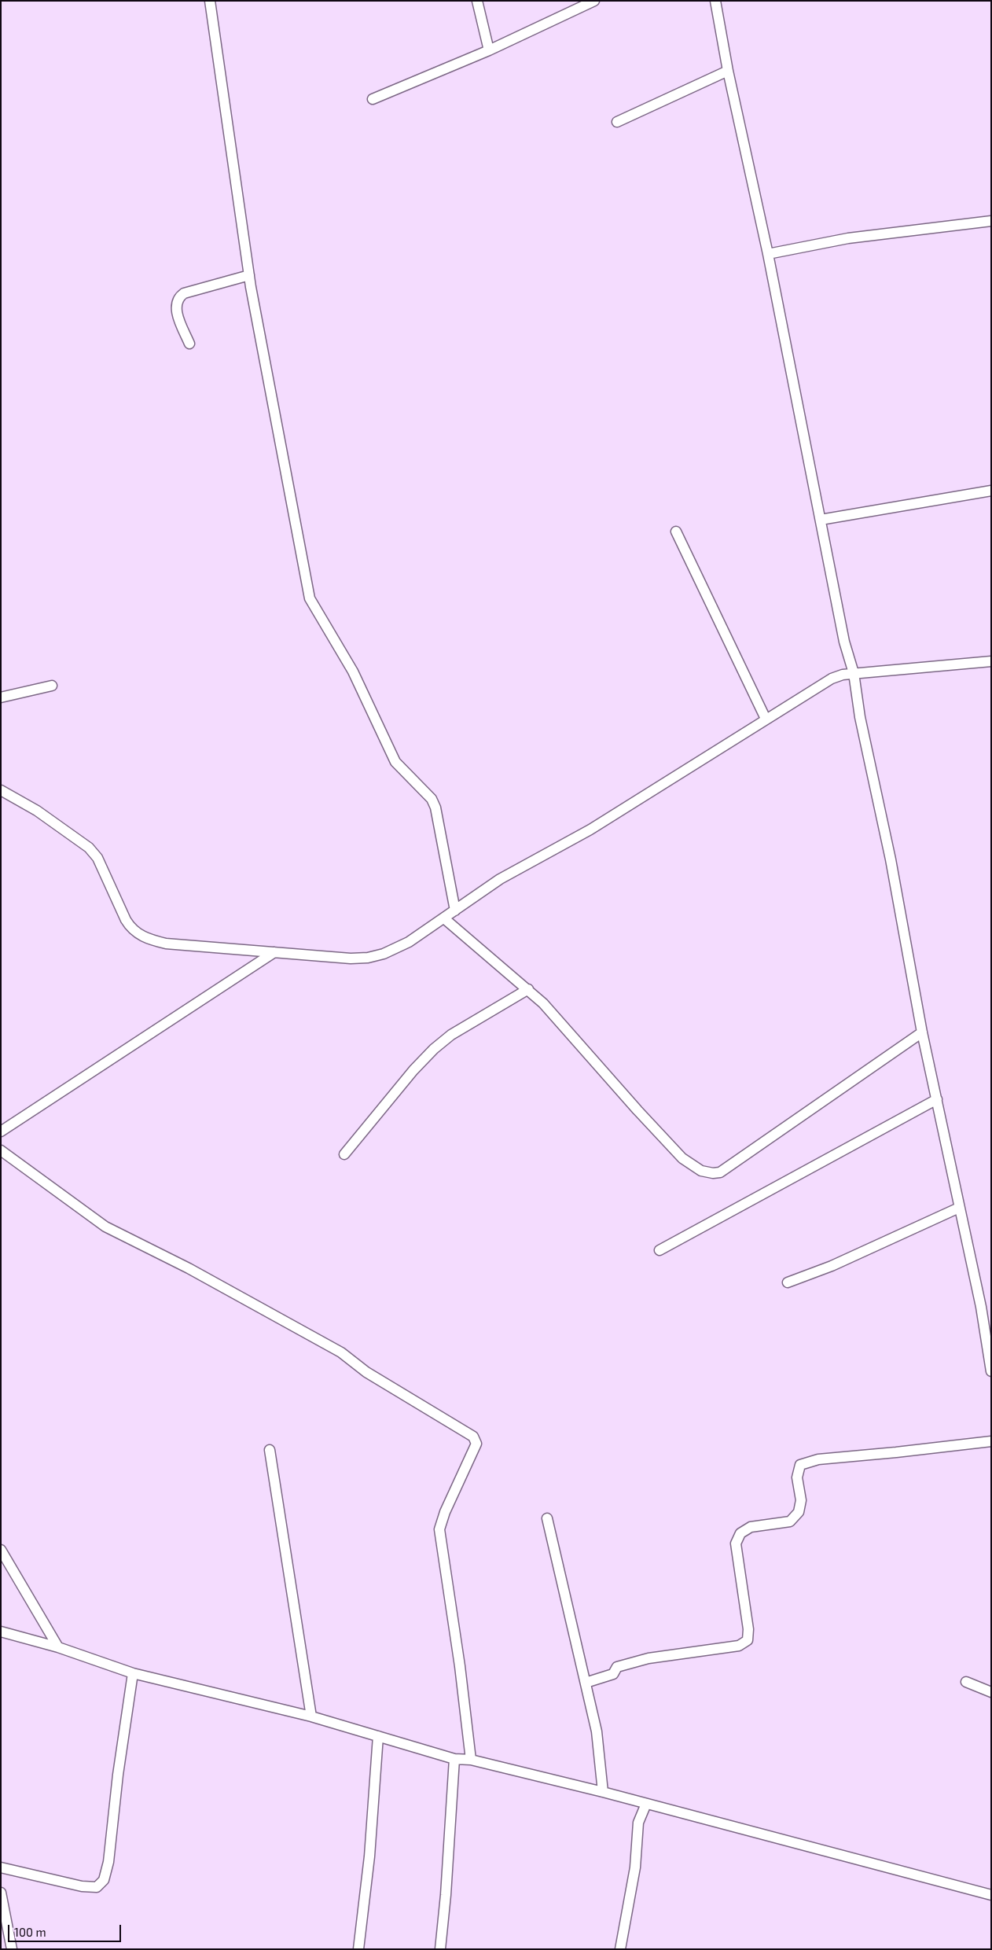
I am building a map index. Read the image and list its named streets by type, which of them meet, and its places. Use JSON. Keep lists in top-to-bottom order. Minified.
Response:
{"scale_bar":"100 m"}
